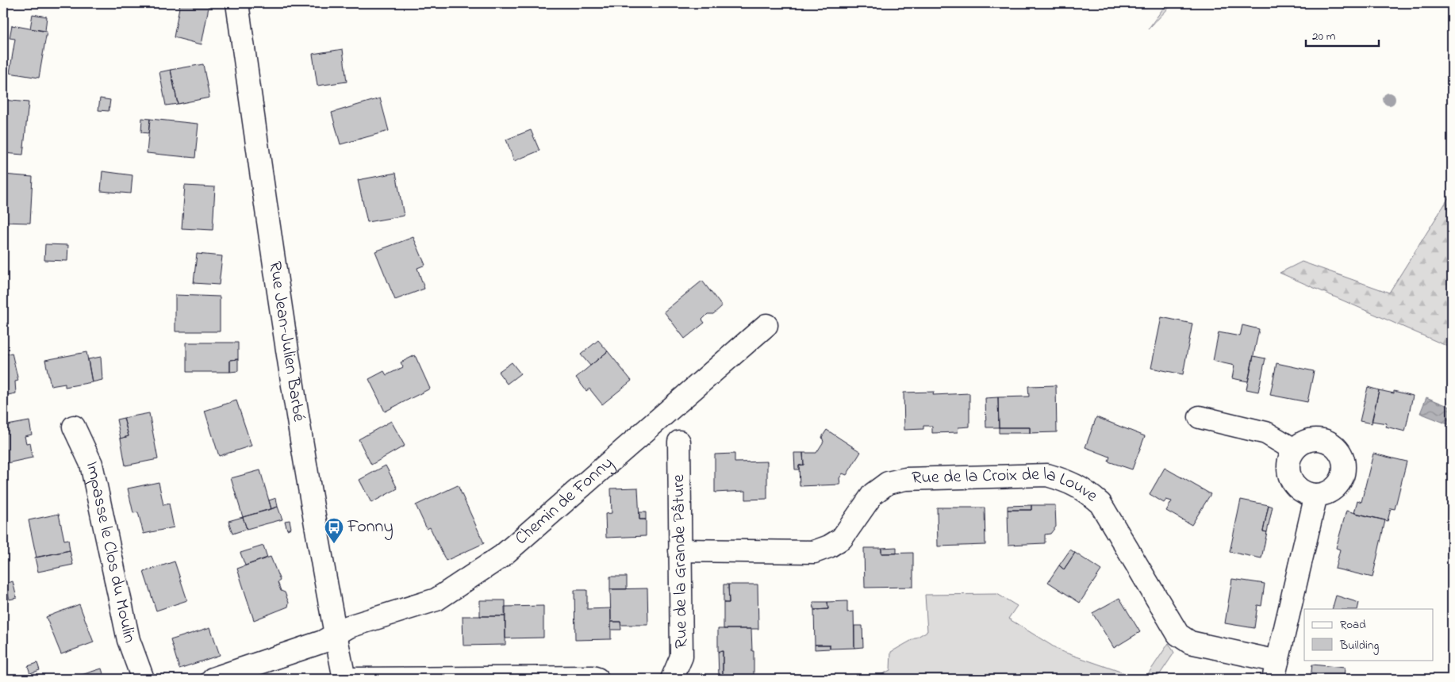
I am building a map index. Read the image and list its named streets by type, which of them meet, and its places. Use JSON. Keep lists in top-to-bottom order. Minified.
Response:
{"streets":{"street":["Rue Jean-Julien Barbé","Rue de la Croix de la Louve","Chemin de Fonny","Impasse le Clos du Moulin","Rue de la Grande Pâture"]},"crossings":[["Rue Jean-Julien Barbé","Chemin de Fonny"],["Rue de la Croix de la Louve","Rue de la Grande Pâture"]],"places":{"bus stop":["Fonny"]},"legend":["Road","Building"],"scale_bar":"20 m"}
